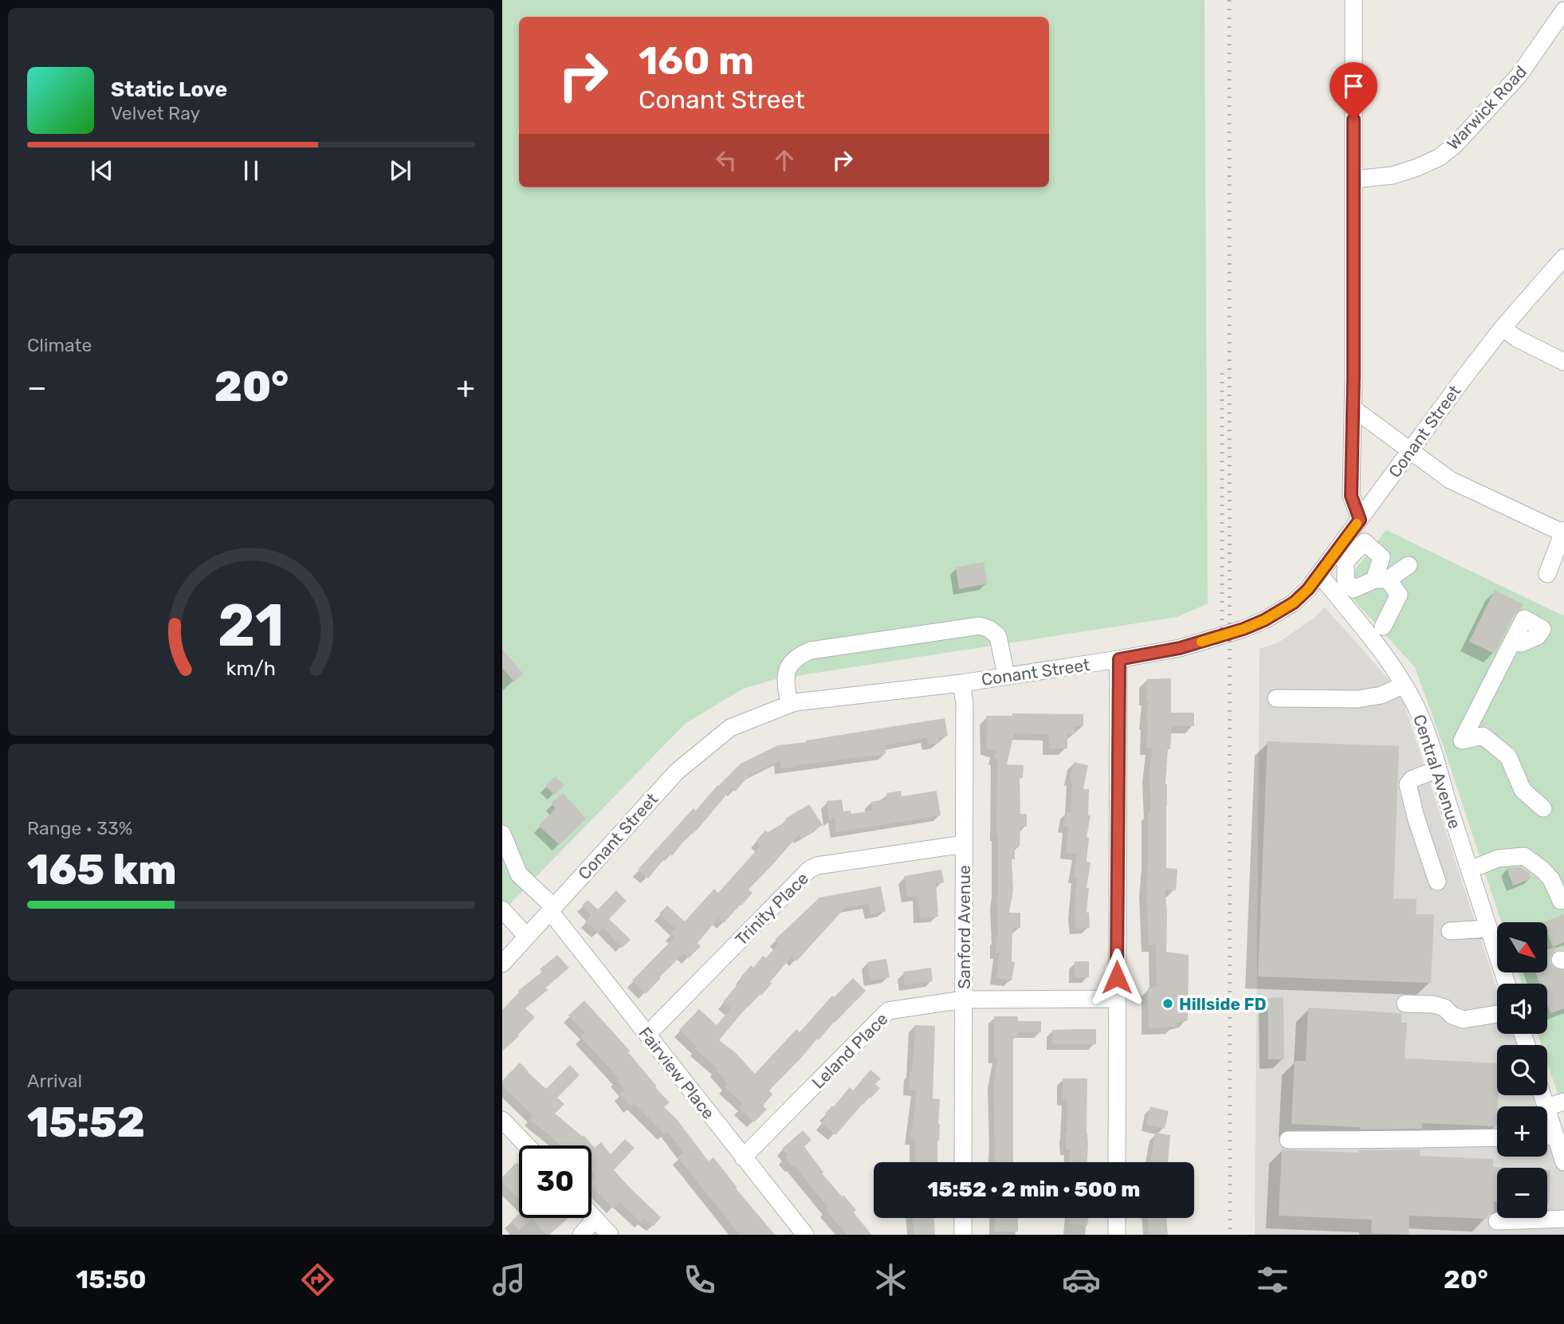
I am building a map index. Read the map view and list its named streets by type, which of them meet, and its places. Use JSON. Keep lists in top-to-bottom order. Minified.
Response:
{"streets":{"street":["Warwick Road","Conant Street","Central Avenue","Trinity Place","Sanford Avenue","Leland Place","Fairview Place"]},"crossings":[["Conant Street","Central Avenue"],["Conant Street","Sanford Avenue"],["Conant Street","Fairview Place"],["Trinity Place","Sanford Avenue"],["Trinity Place","Fairview Place"],["Sanford Avenue","Leland Place"],["Leland Place","Fairview Place"]],"places":["Hillside FD"],"north":"bottom right","page":{"turn":["160 m","Conant Street"],"song":["Static Love","Velvet Ray"],"tile":["Climate",["Range · 33%","165 km"],["Arrival","15:52"]],"heat":["−","20°","+"],"map_buttons":["+","−"],"limit":"30","trip":"15:52 · 2 min · 500 m","tabs":["15:50","20°"],"gauge":["21","km/h"]}}
